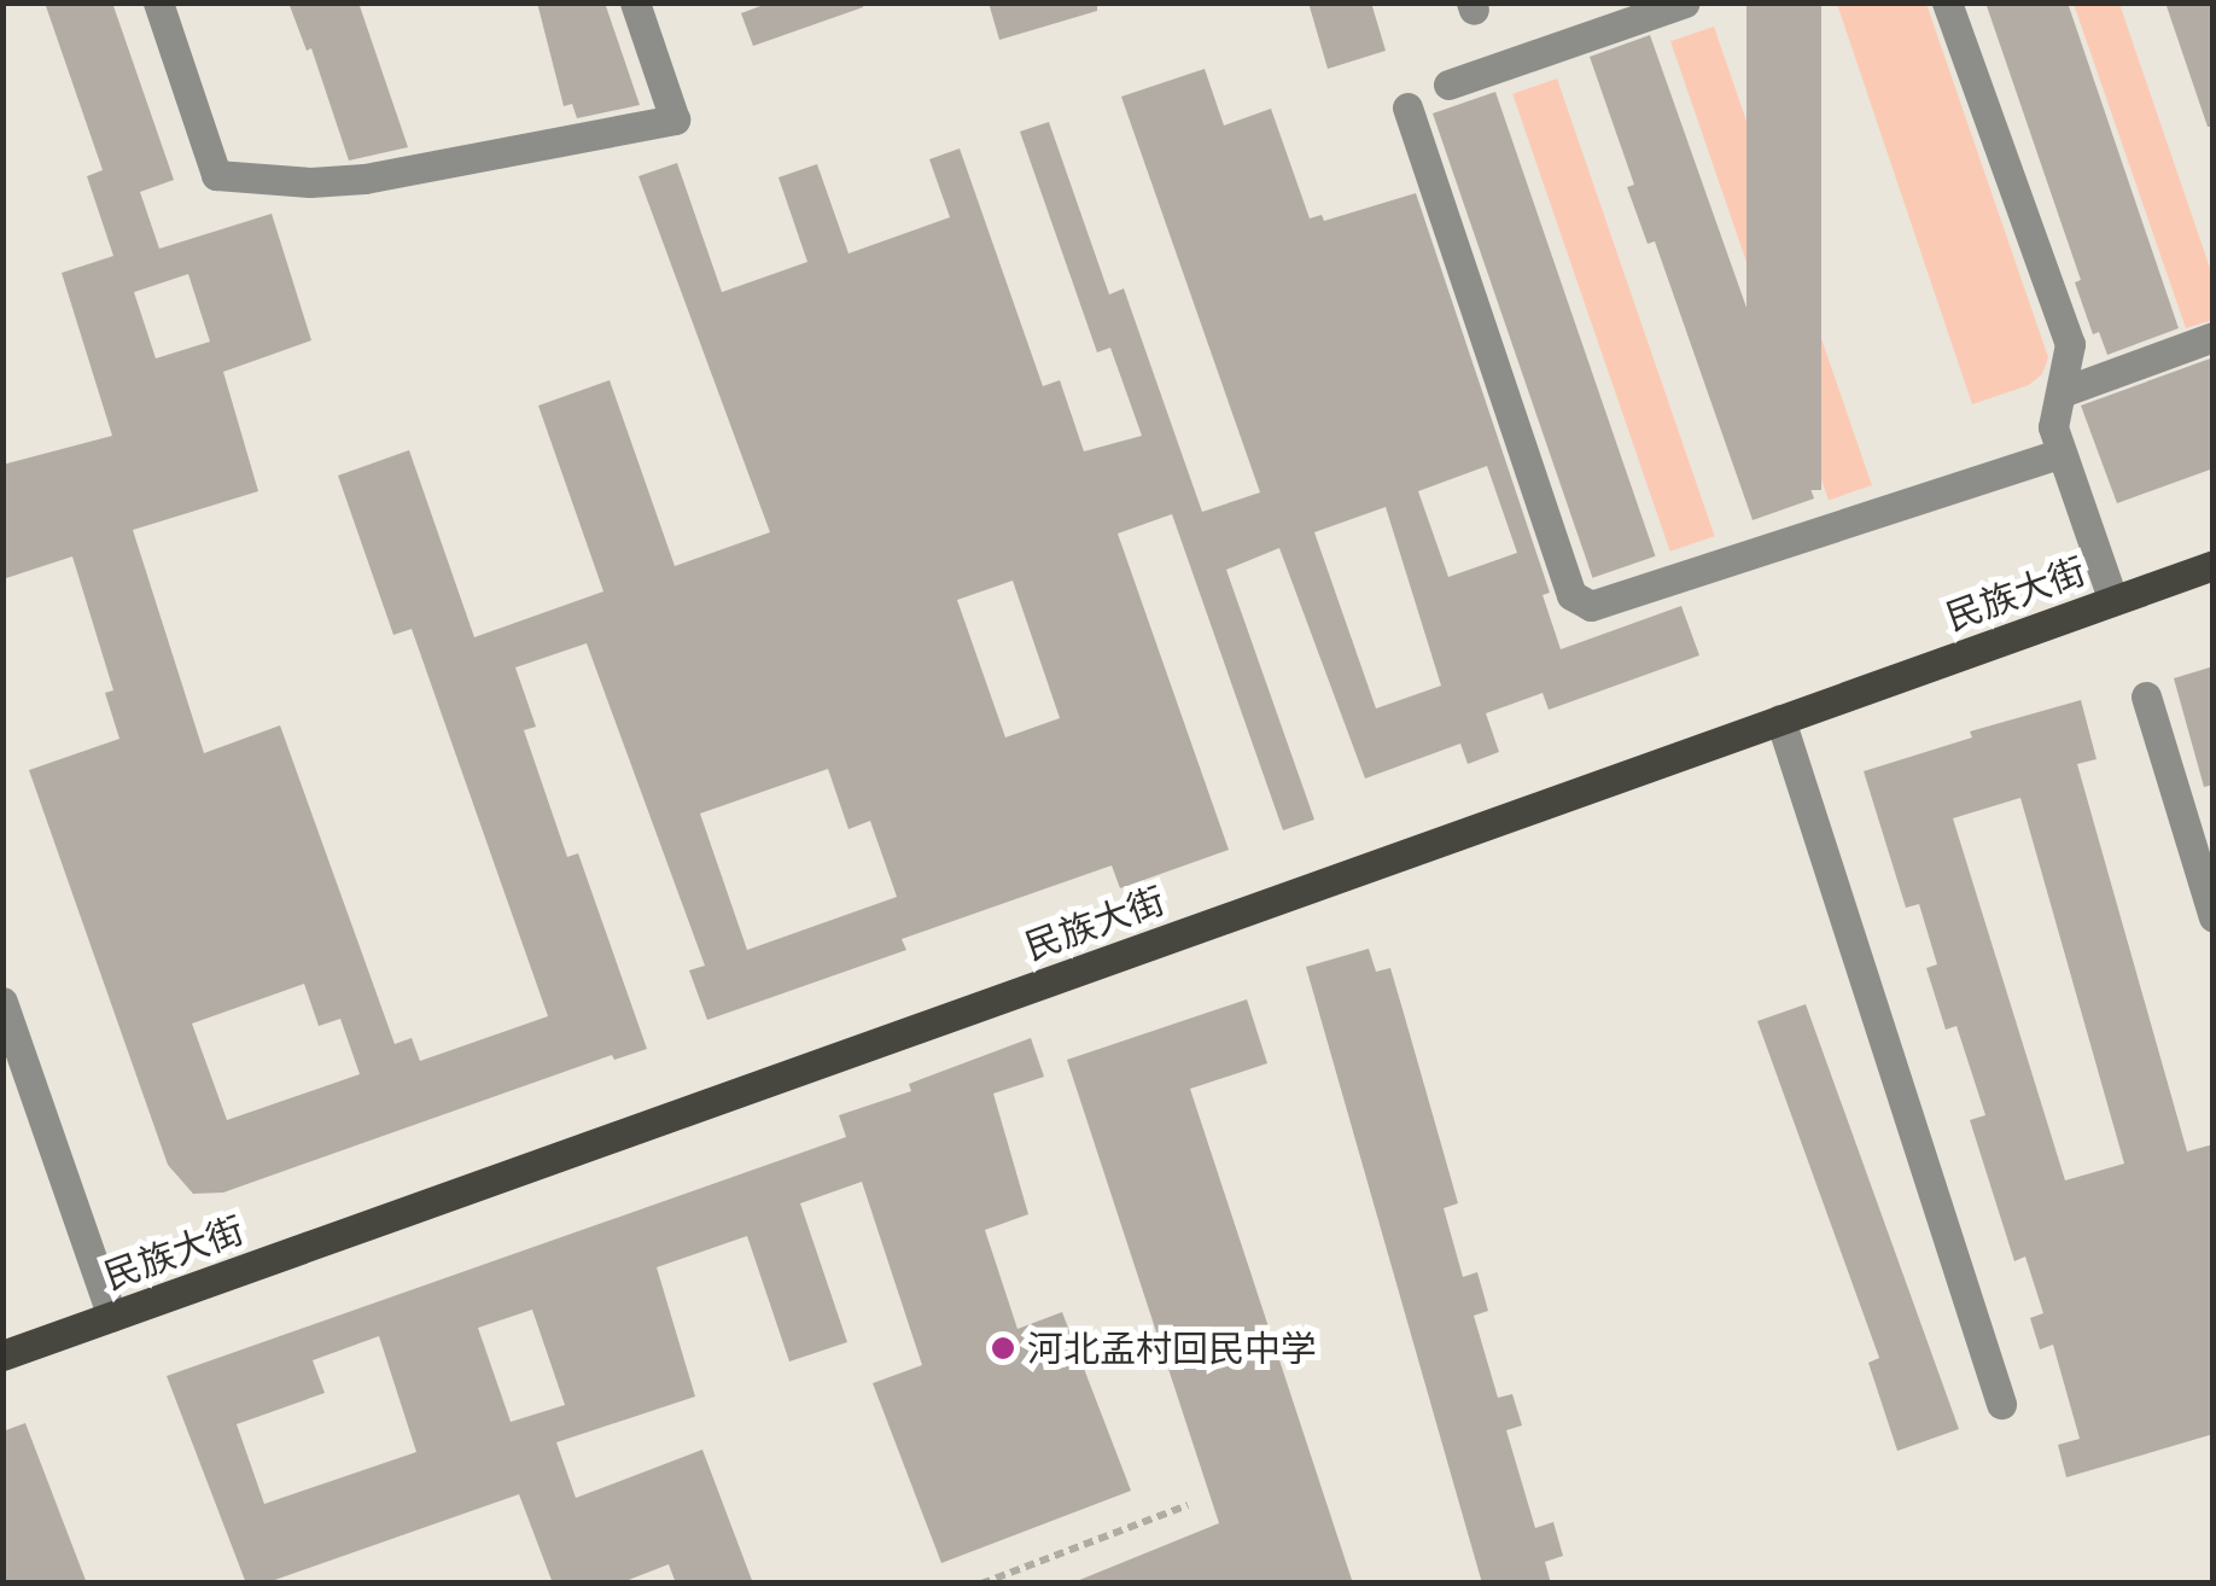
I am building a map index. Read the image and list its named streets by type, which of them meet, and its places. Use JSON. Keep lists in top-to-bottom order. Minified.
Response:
{"streets":{"main road":["民族大街"]},"places":["河北孟村回民中学"]}
